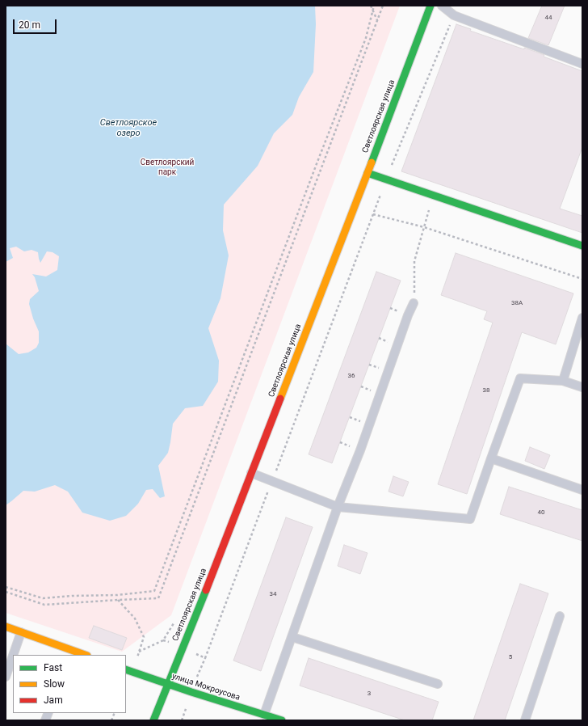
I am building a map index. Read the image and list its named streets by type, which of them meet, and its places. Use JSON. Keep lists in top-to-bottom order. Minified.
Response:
{"streets":{"main road":["Светлоярская улица","улица Мокроусова"]},"crossings":[["Светлоярская улица","улица Мокроусова"]],"water":["Светлоярское озеро"],"parks":["Светлоярский парк"],"house_numbers":["44","38А","36","38","40","34","5","3"],"legend":["Fast","Slow","Jam"],"scale_bar":"20 m"}
